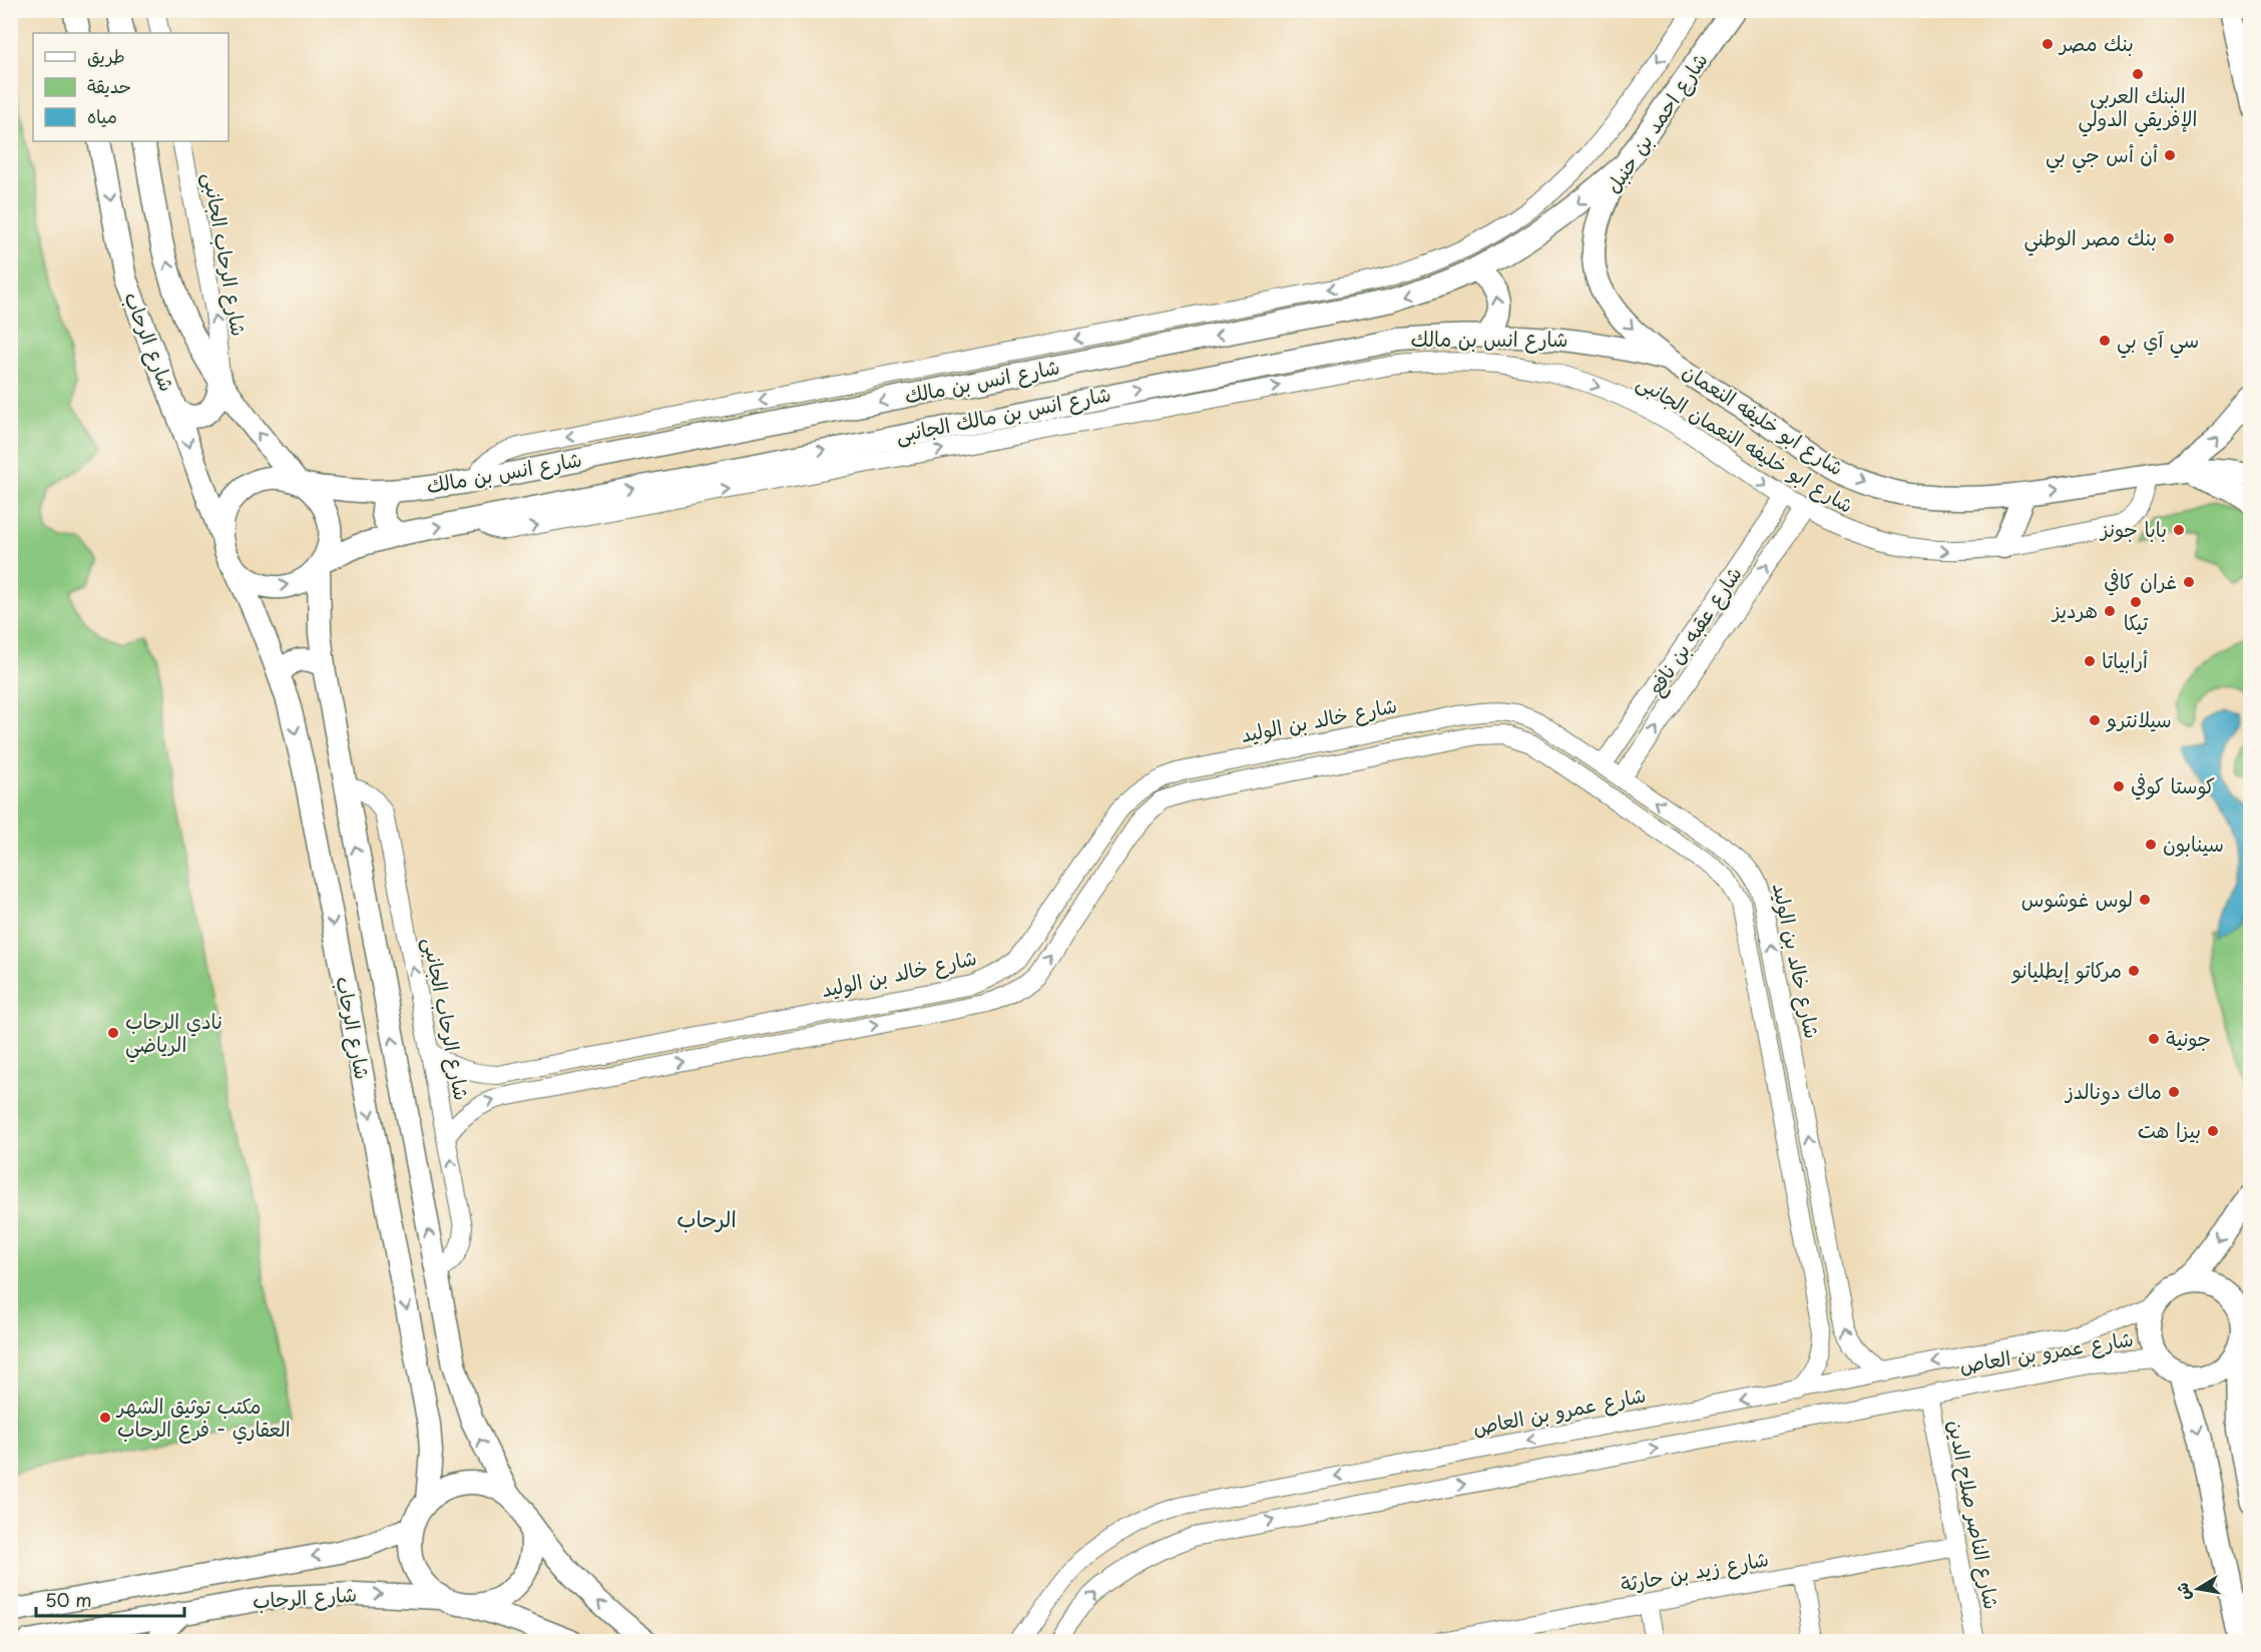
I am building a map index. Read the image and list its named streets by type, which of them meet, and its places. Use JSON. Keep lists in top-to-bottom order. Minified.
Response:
{"streets":{"street":["شارع احمد بن حنبل","شارع الرحاب الجانبى","شارع انس بن مالك","شارع الرحاب","شارع انس بن مالك الجانبى","شارع ابو خليفه النعمان","شارع ابو خليفه النعمان الجانبى","شارع عقبه بن نافع","شارع خالد بن الوليد","شارع عمرو بن العاص","شارع الناصر صلاح الدين","شارع زيد بن حارثة"]},"crossings":[["شارع احمد بن حنبل","شارع انس بن مالك"],["شارع احمد بن حنبل","شارع ابو خليفه النعمان"],["شارع الرحاب الجانبى","شارع الرحاب"],["شارع الرحاب الجانبى","شارع خالد بن الوليد"],["شارع انس بن مالك","شارع الرحاب"],["شارع انس بن مالك","شارع انس بن مالك الجانبى"],["شارع انس بن مالك","شارع ابو خليفه النعمان"],["شارع انس بن مالك الجانبى","شارع ابو خليفه النعمان الجانبى"],["شارع ابو خليفه النعمان","شارع ابو خليفه النعمان الجانبى"],["شارع ابو خليفه النعمان الجانبى","شارع عقبه بن نافع"],["شارع عقبه بن نافع","شارع خالد بن الوليد"],["شارع خالد بن الوليد","شارع عمرو بن العاص"],["شارع عمرو بن العاص","شارع الناصر صلاح الدين"],["شارع الناصر صلاح الدين","شارع زيد بن حارثة"]],"one_way":["شارع ابو خليفه النعمان","شارع ابو خليفه النعمان الجانبى"],"districts":["الرحاب"],"places":["بنك مصر","البنك العربي الإفريقي الدولي","أن أس جي بي","بنك مصر الوطني","سي آي بي","بابا جونز","غران كافي","تيكا","هرديز","أرابياتا","سيلانترو","كوستا كوفي","سينابون","لوس غوشوس","مركاتو إيطليانو","نادي الرحاب الرياضي","جونية","ماك دونالدز","بيزا هت","مكتب توثيق الشهر العقاري - فرع الرحاب"],"legend":["طريق","حديقة","مياه"],"scale_bar":"50 m","north":"left"}
